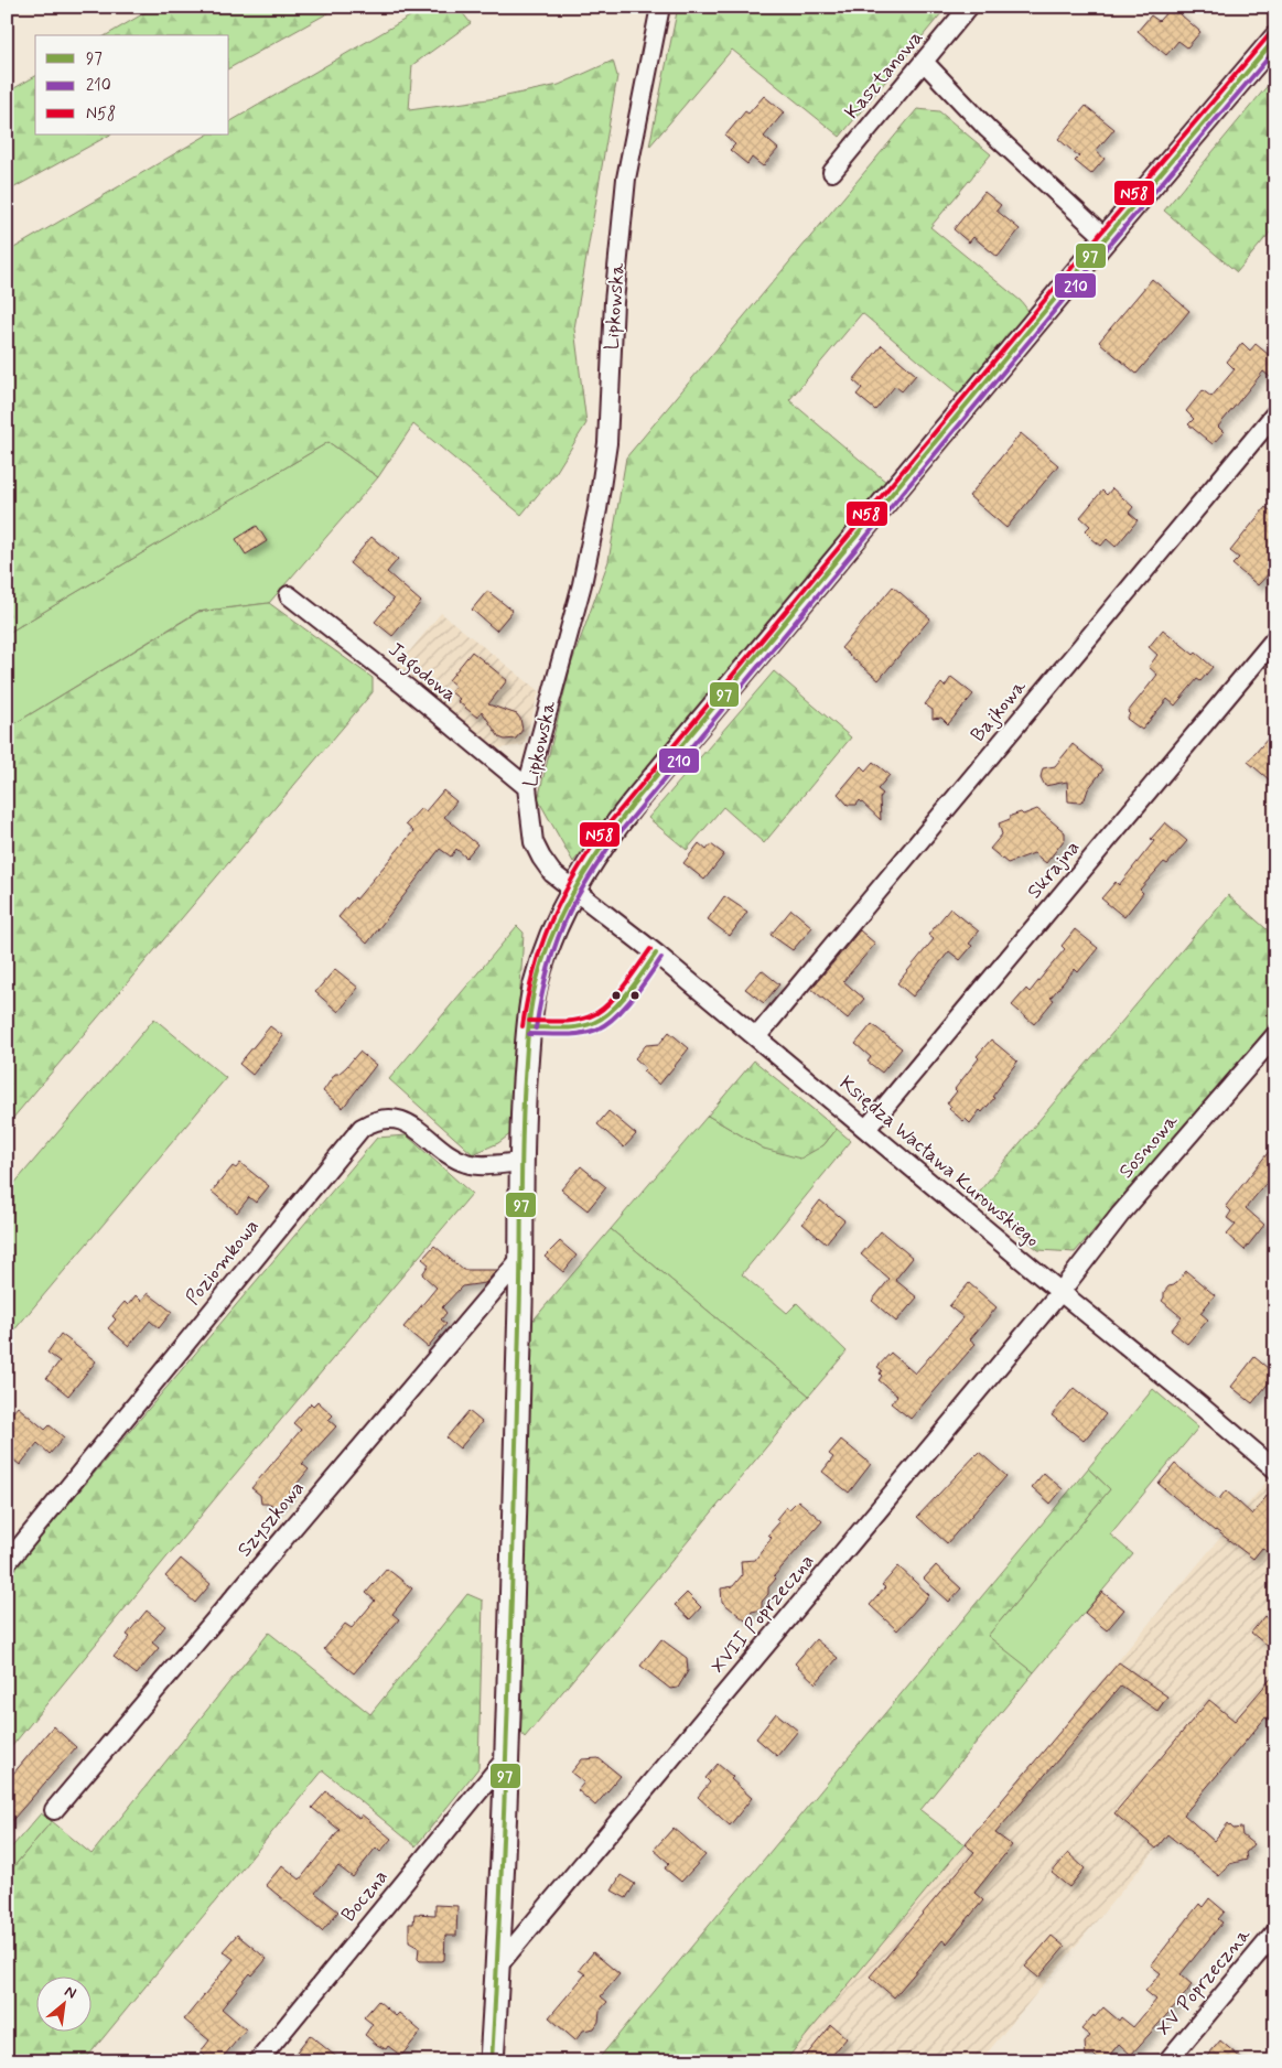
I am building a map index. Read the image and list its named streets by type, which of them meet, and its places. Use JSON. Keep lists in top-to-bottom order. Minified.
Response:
{"streets":{"street":["Kasztanowa","Lipkowska","Jagodowa","Bajkowa","Skrajna","Sosnowa","Księdza Wacława Kurowskiego","Poziomkowa","Szyszkowa","XVII Poprzeczna","Boczna","XV Poprzeczna"]},"crossings":[["Lipkowska","Jagodowa"],["Lipkowska","Księdza Wacława Kurowskiego"],["Bajkowa","Księdza Wacława Kurowskiego"],["Skrajna","Księdza Wacława Kurowskiego"],["Sosnowa","Księdza Wacława Kurowskiego"],["Sosnowa","XVII Poprzeczna"],["Księdza Wacława Kurowskiego","XVII Poprzeczna"]],"lines":["transit line N58","transit line 97","transit line 210"],"legend":["97","210","N58"],"north":"top right"}
